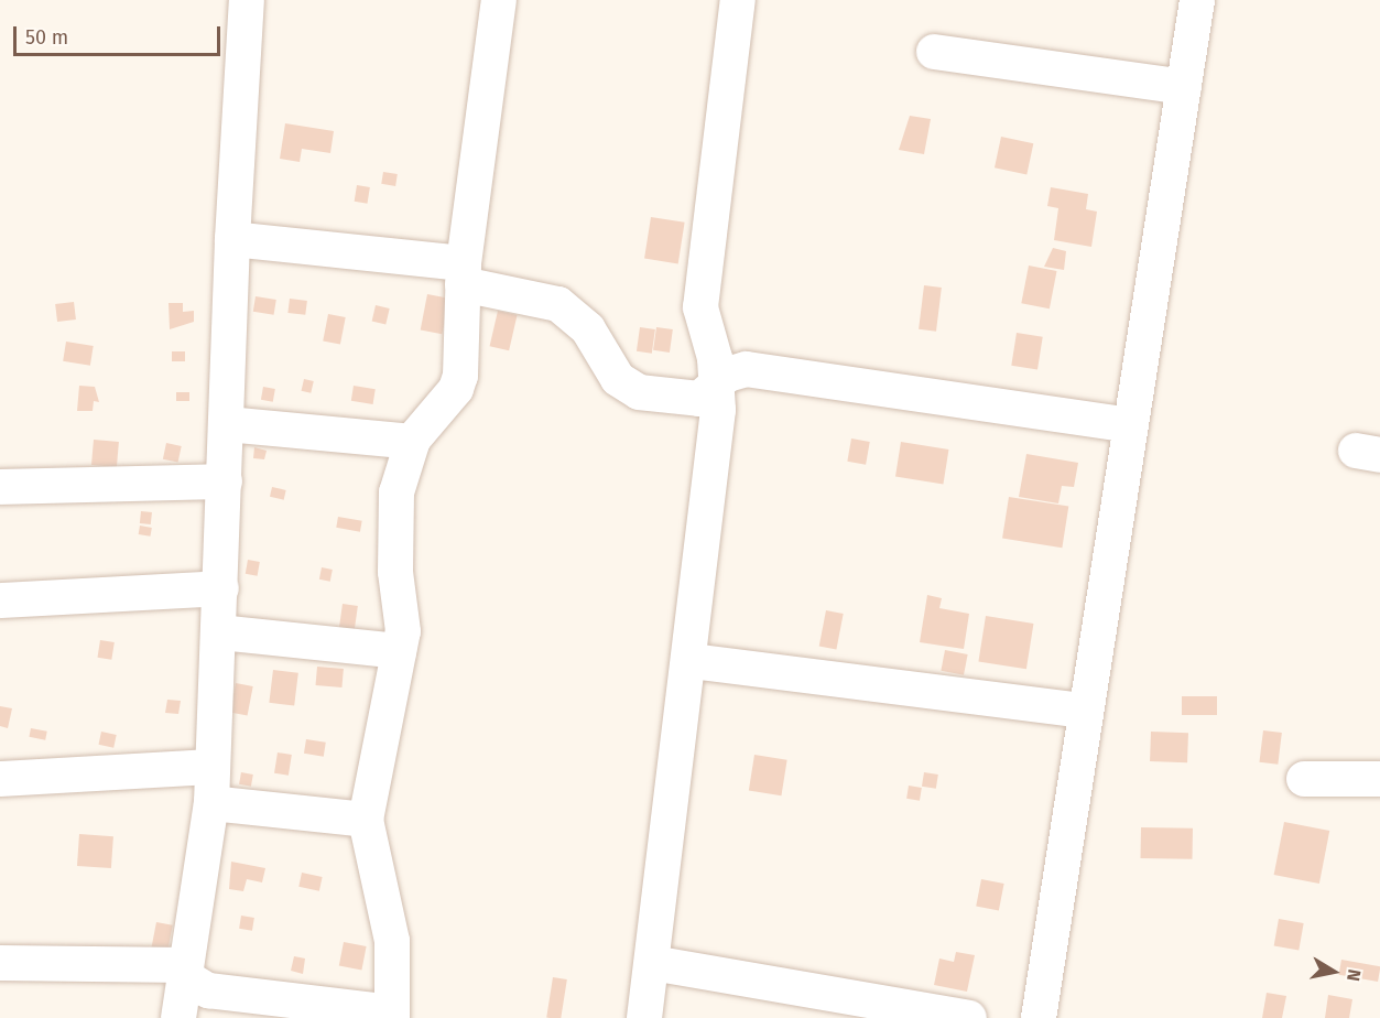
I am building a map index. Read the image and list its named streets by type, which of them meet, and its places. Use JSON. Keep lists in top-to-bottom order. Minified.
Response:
{"scale_bar":"50 m","north":"right"}
